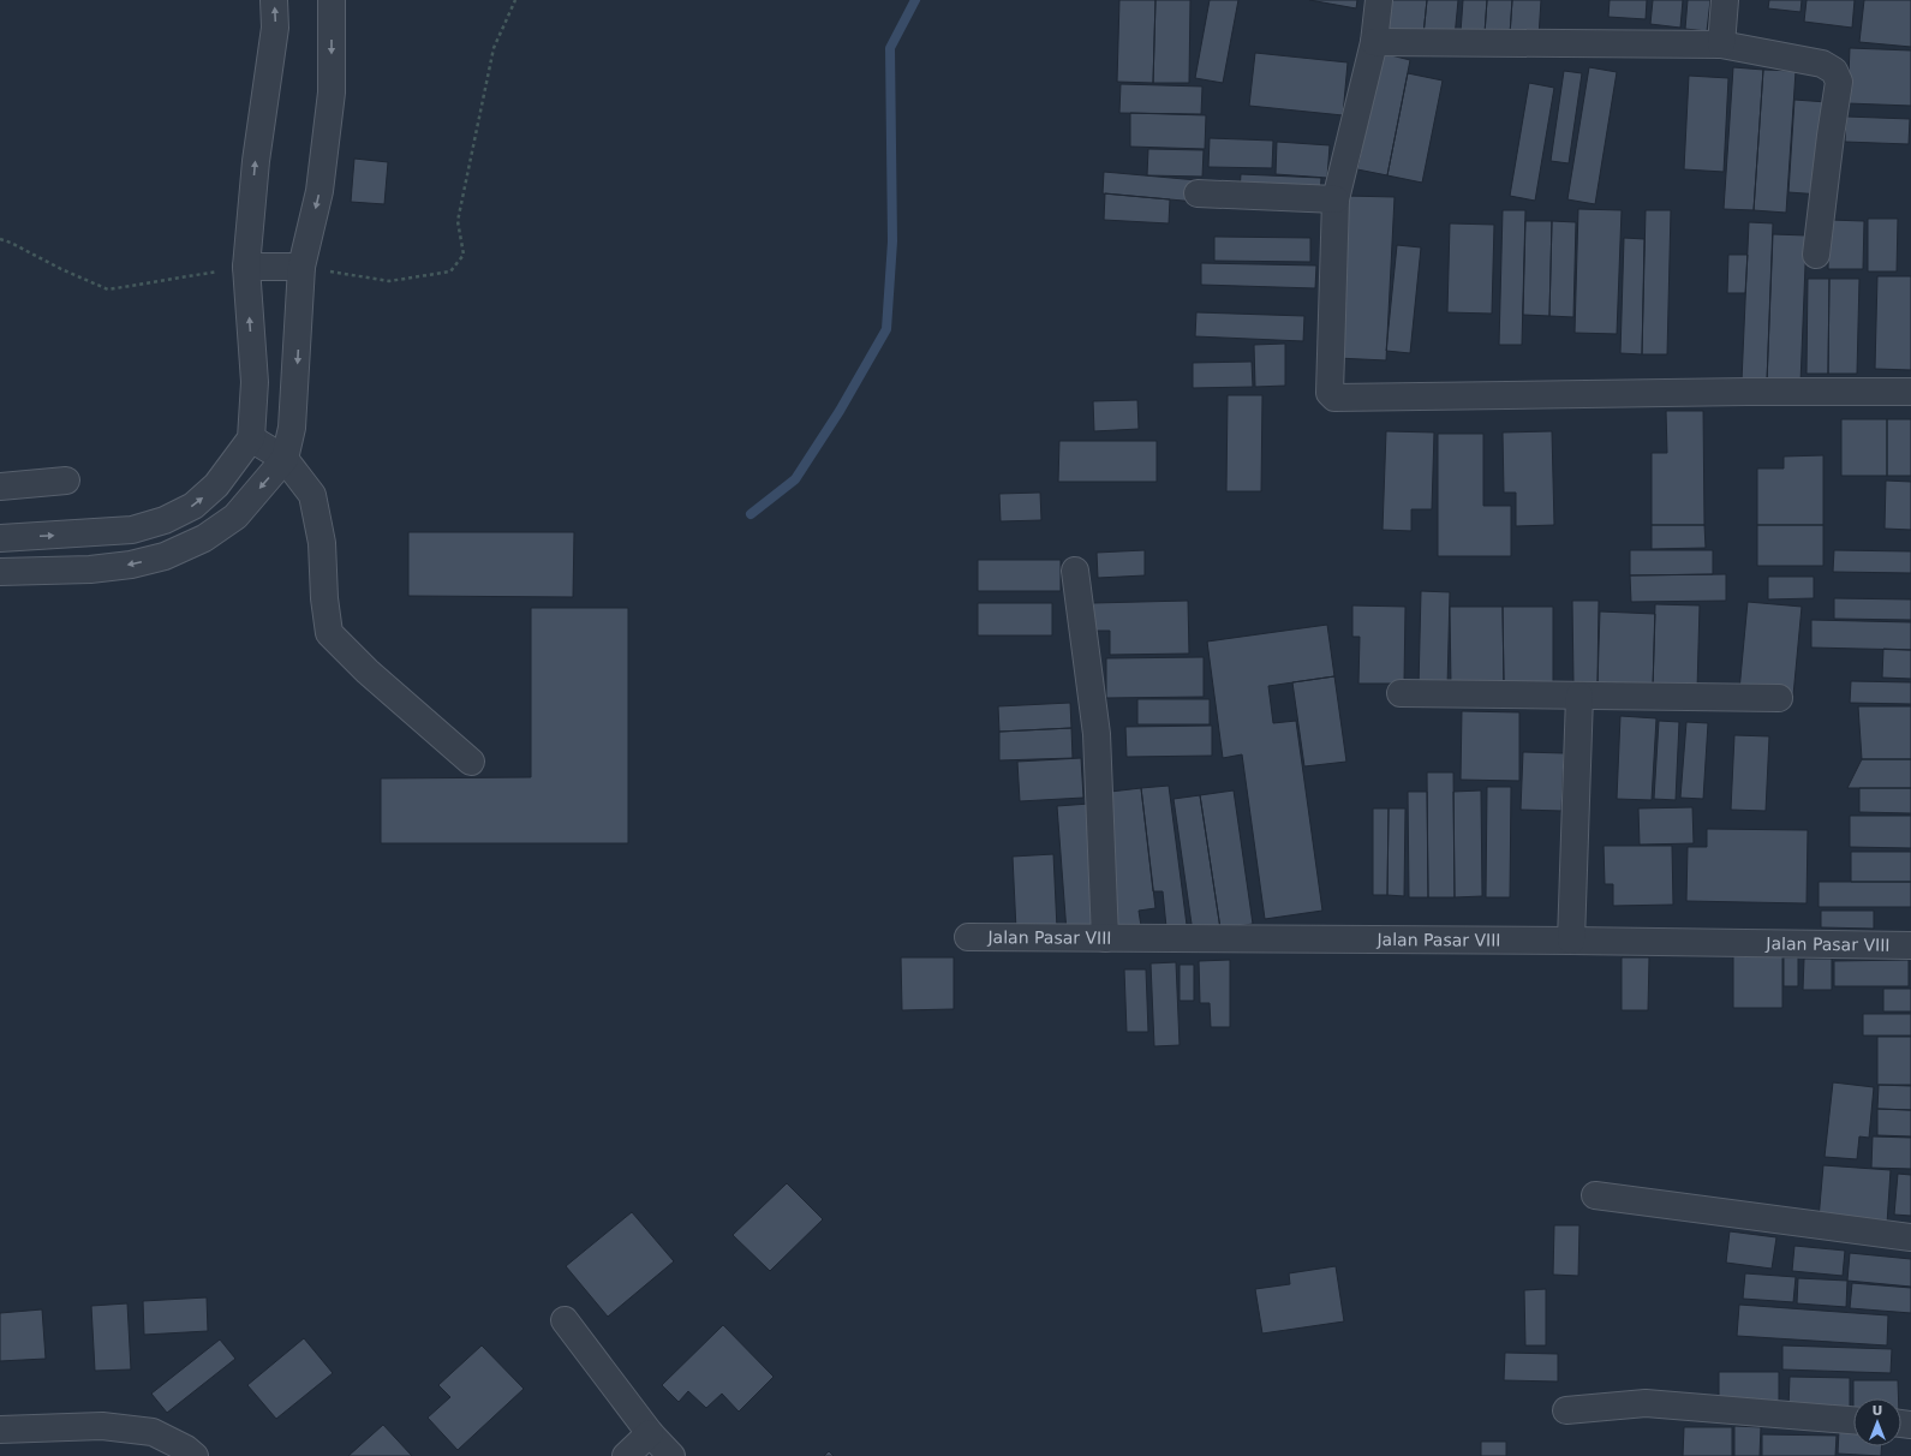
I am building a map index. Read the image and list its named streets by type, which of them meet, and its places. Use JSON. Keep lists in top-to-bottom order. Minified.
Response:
{"streets":{"street":["Jalan Pasar VIII"]},"north":"top"}
